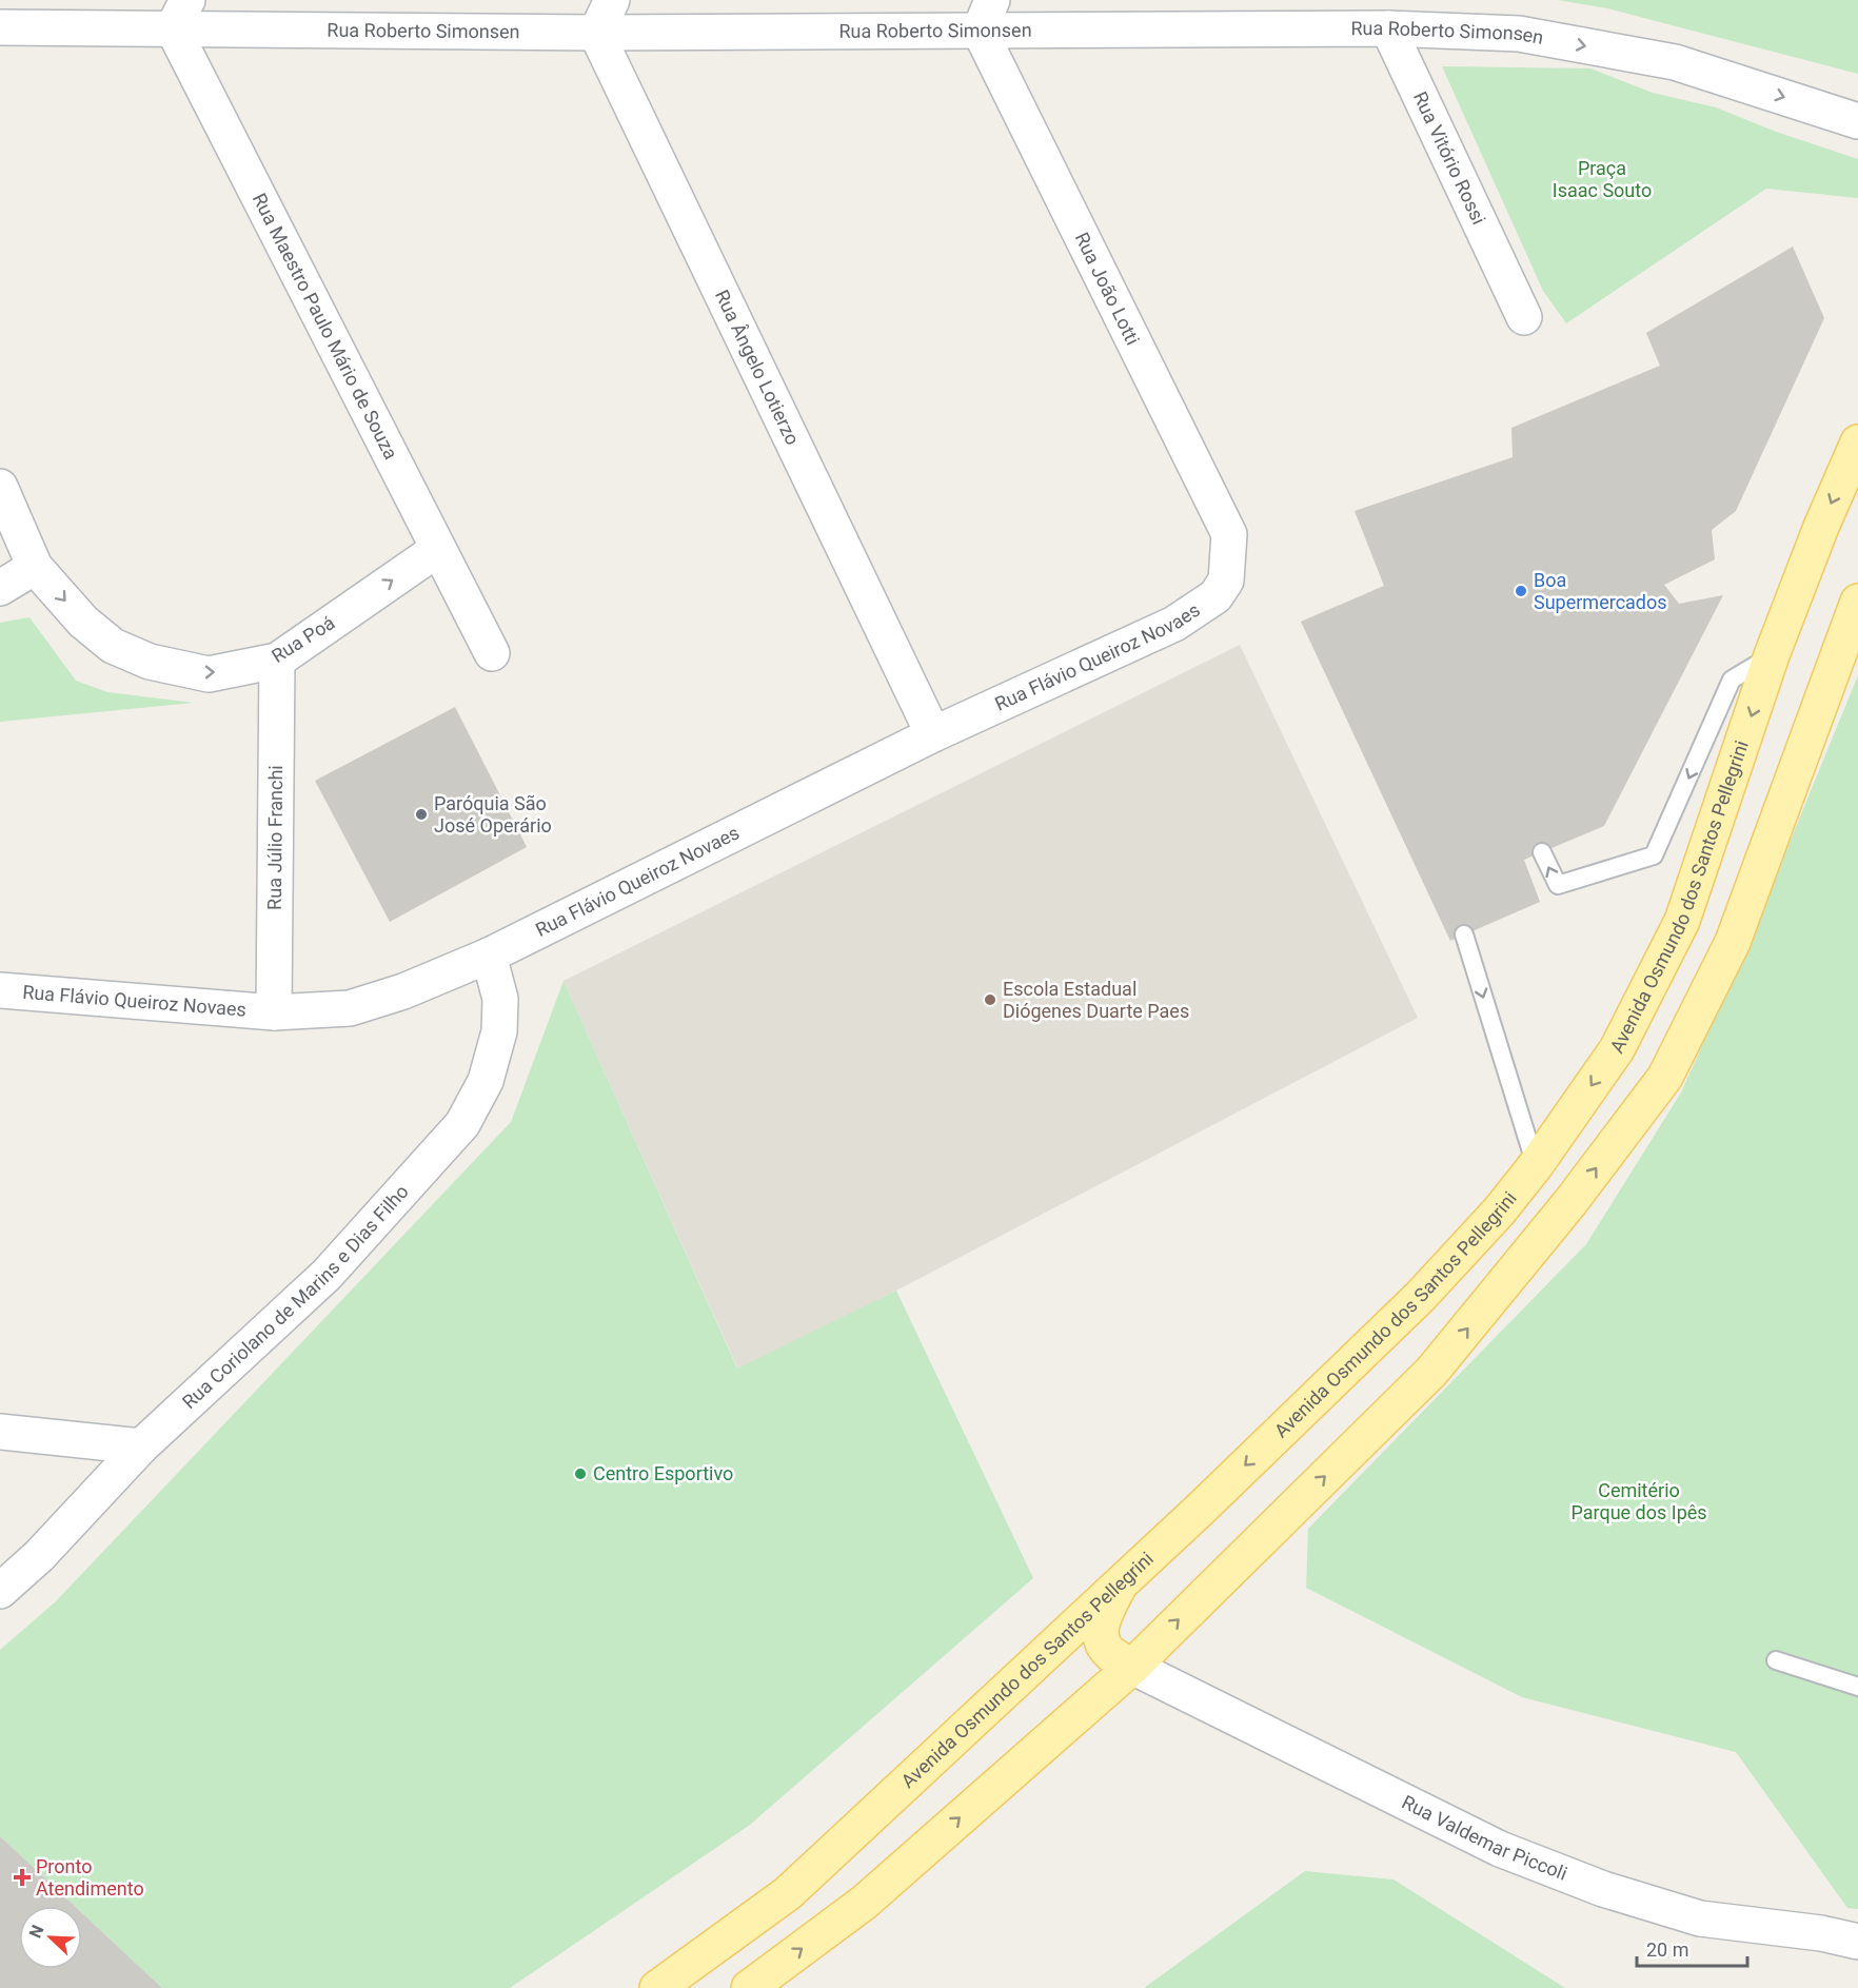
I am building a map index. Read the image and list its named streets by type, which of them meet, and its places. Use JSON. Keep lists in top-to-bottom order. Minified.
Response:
{"streets":{"main road":["Avenida Osmundo dos Santos Pellegrini"],"street":["Rua Roberto Simonsen","Rua Vitório Rossi","Rua João Lotti","Rua Maestro Paulo Mário de Souza","Rua Ângelo Lotierzo","Rua Poá","Rua Flávio Queiroz Novaes","Rua Júlio Franchi","Rua Coriolano de Marins e Dias Filho","Rua Valdemar Piccoli"]},"crossings":[["Rua Roberto Simonsen","Rua Vitório Rossi"],["Rua Roberto Simonsen","Rua João Lotti"],["Rua Roberto Simonsen","Rua Maestro Paulo Mário de Souza"],["Rua Roberto Simonsen","Rua Ângelo Lotierzo"],["Rua João Lotti","Rua Flávio Queiroz Novaes"],["Rua Maestro Paulo Mário de Souza","Rua Poá"],["Rua Ângelo Lotierzo","Rua Flávio Queiroz Novaes"],["Rua Poá","Rua Júlio Franchi"],["Rua Flávio Queiroz Novaes","Rua Júlio Franchi"],["Rua Flávio Queiroz Novaes","Rua Coriolano de Marins e Dias Filho"]],"one_way":["Rua Poá"],"parks":["Praça Isaac Souto","Cemitério Parque dos Ipês"],"places":{"other":["Boa Supermercados","Paróquia São José Operário","Escola Estadual Diógenes Duarte Paes","Centro Esportivo"],"health":["Pronto Atendimento"]},"scale_bar":"20 m","north":"top left"}
